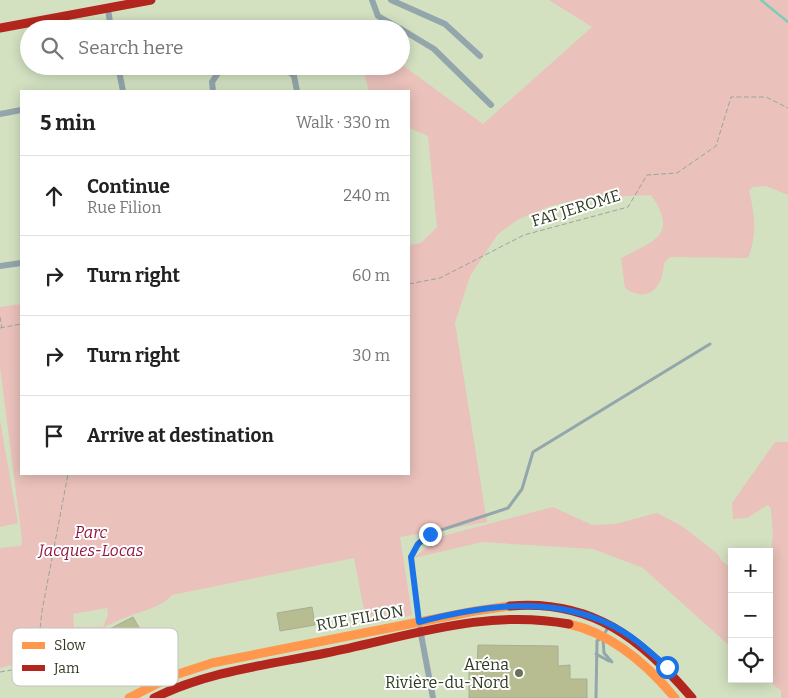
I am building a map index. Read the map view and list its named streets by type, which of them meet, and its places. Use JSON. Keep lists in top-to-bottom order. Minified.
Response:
{"streets":{"street":["RUE FILION"],"path":["FAT JEROME"]},"parks":["Parc Jacques-Locas"],"places":["Aréna Rivière-du-Nord"],"legend":["Slow","Jam"],"page":{"search":"Search here","heading":["5 min","Walk · 330 m"],"list":[["Continue","Rue Filion","240 m"],["Turn right","60 m"],["Turn right","30 m"],"Arrive at destination"],"map_buttons":["+","−"]}}
